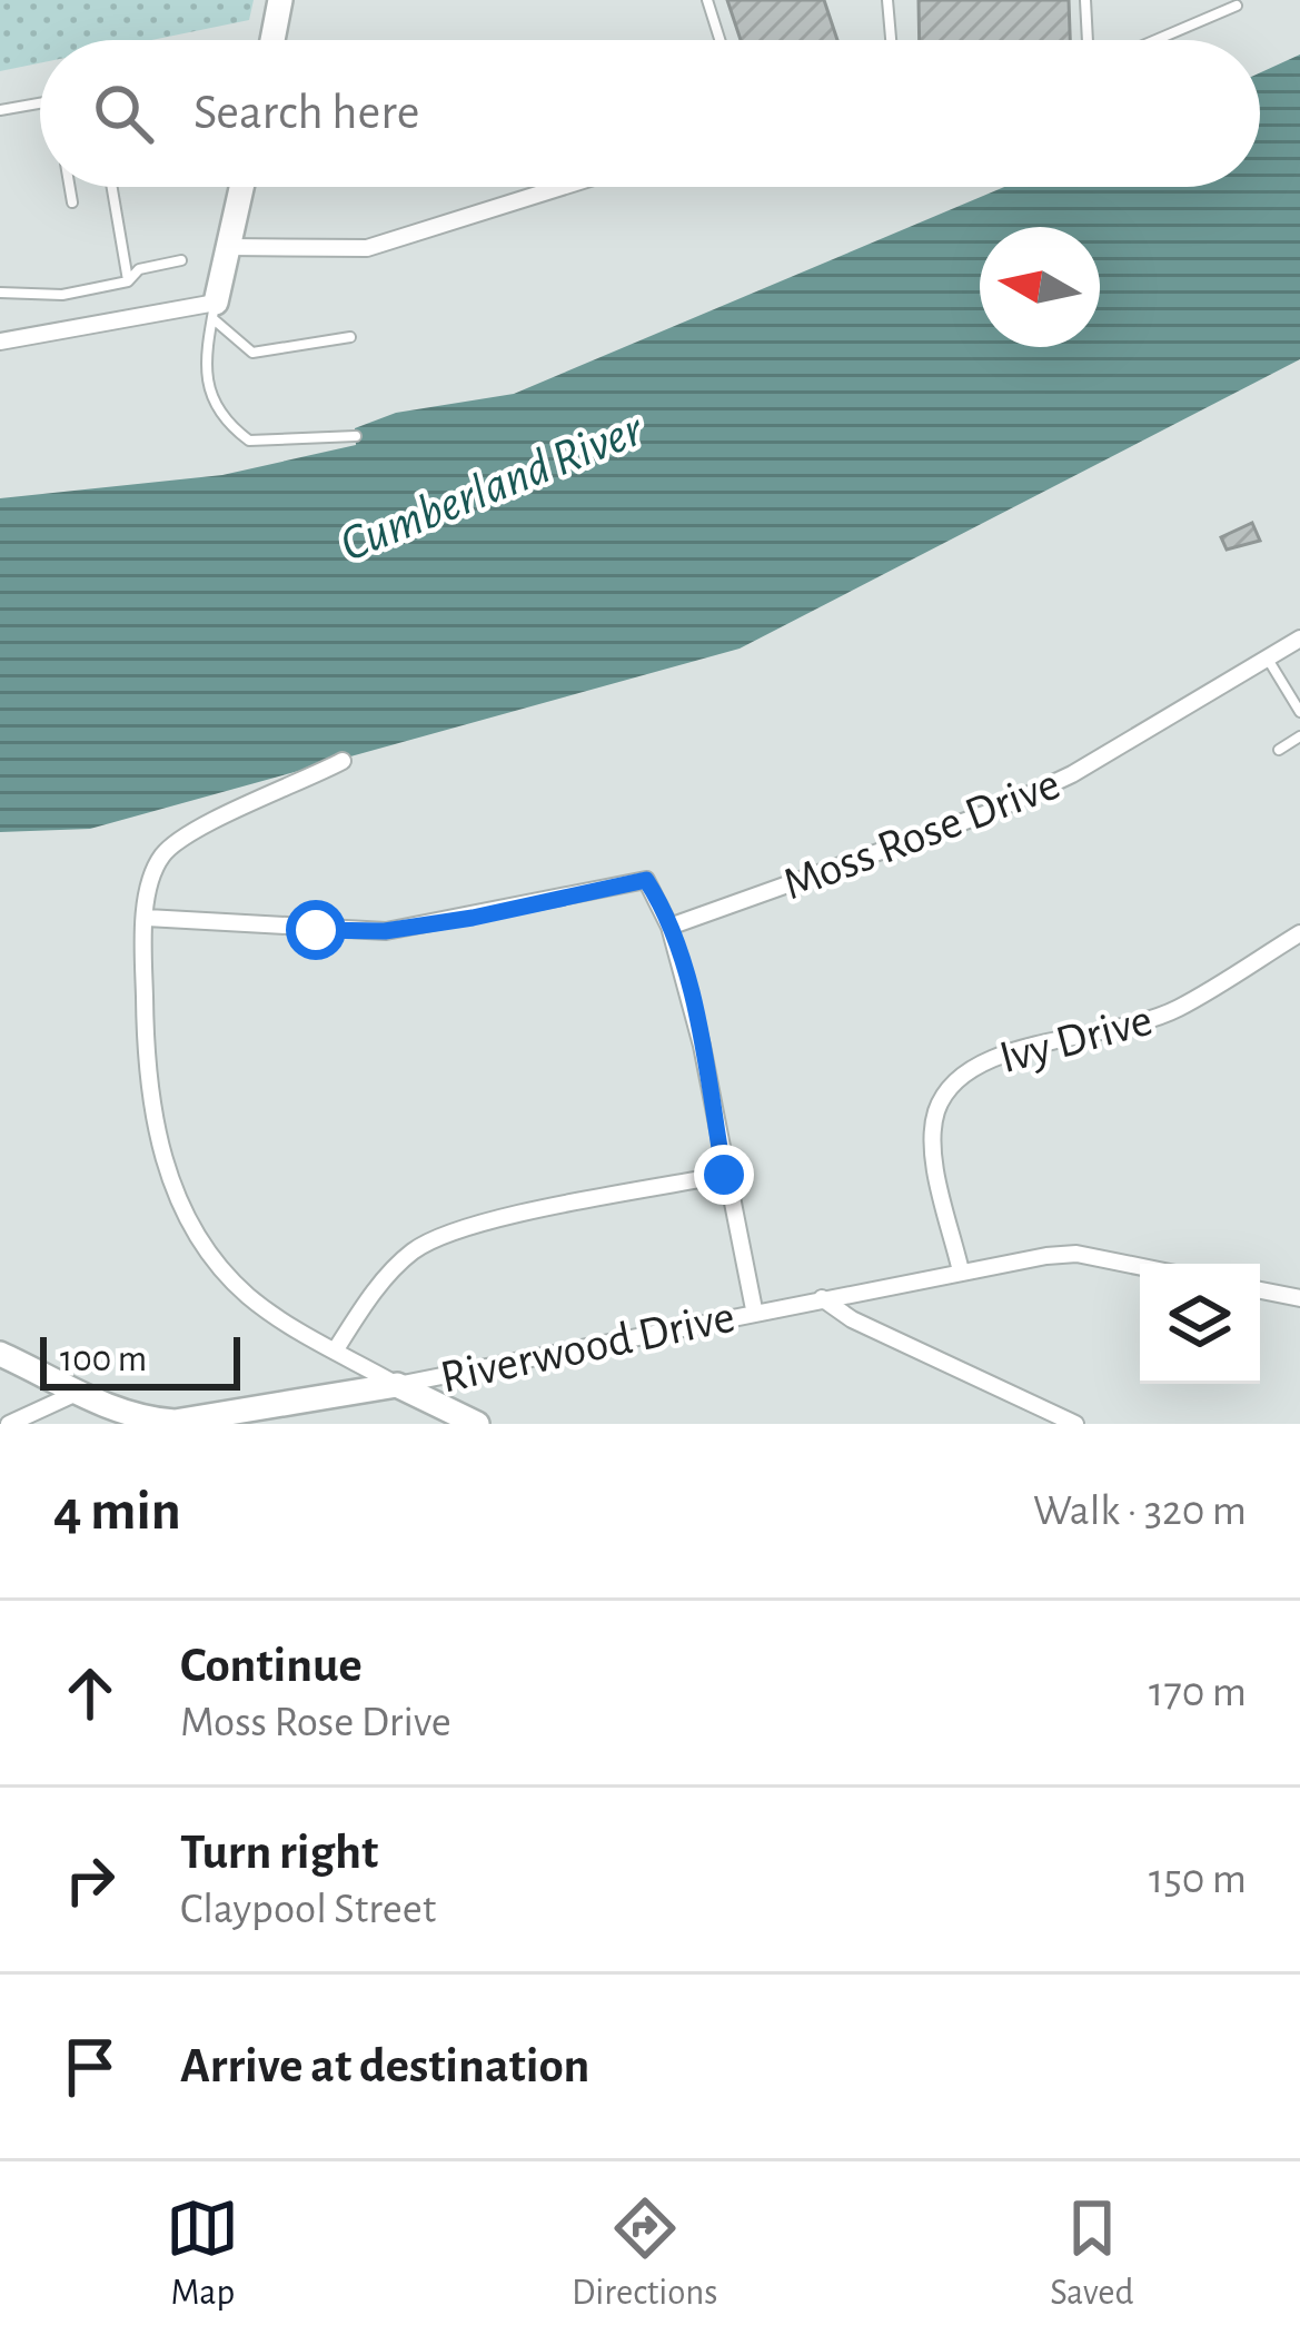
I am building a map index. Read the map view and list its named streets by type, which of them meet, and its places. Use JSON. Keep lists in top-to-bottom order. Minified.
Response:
{"streets":{"street":["Moss Rose Drive","Ivy Drive","Riverwood Drive"]},"crossings":[["Ivy Drive","Riverwood Drive"]],"water":["Cumberland River"],"scale_bar":"100 m","north":"left","page":{"search":"Search here","scale":"100 m","heading":["4 min","Walk · 320 m"],"list":[["Continue","Moss Rose Drive","170 m"],["Turn right","Claypool Street","150 m"],"Arrive at destination"],"nav":["Map","Directions","Saved"]}}
